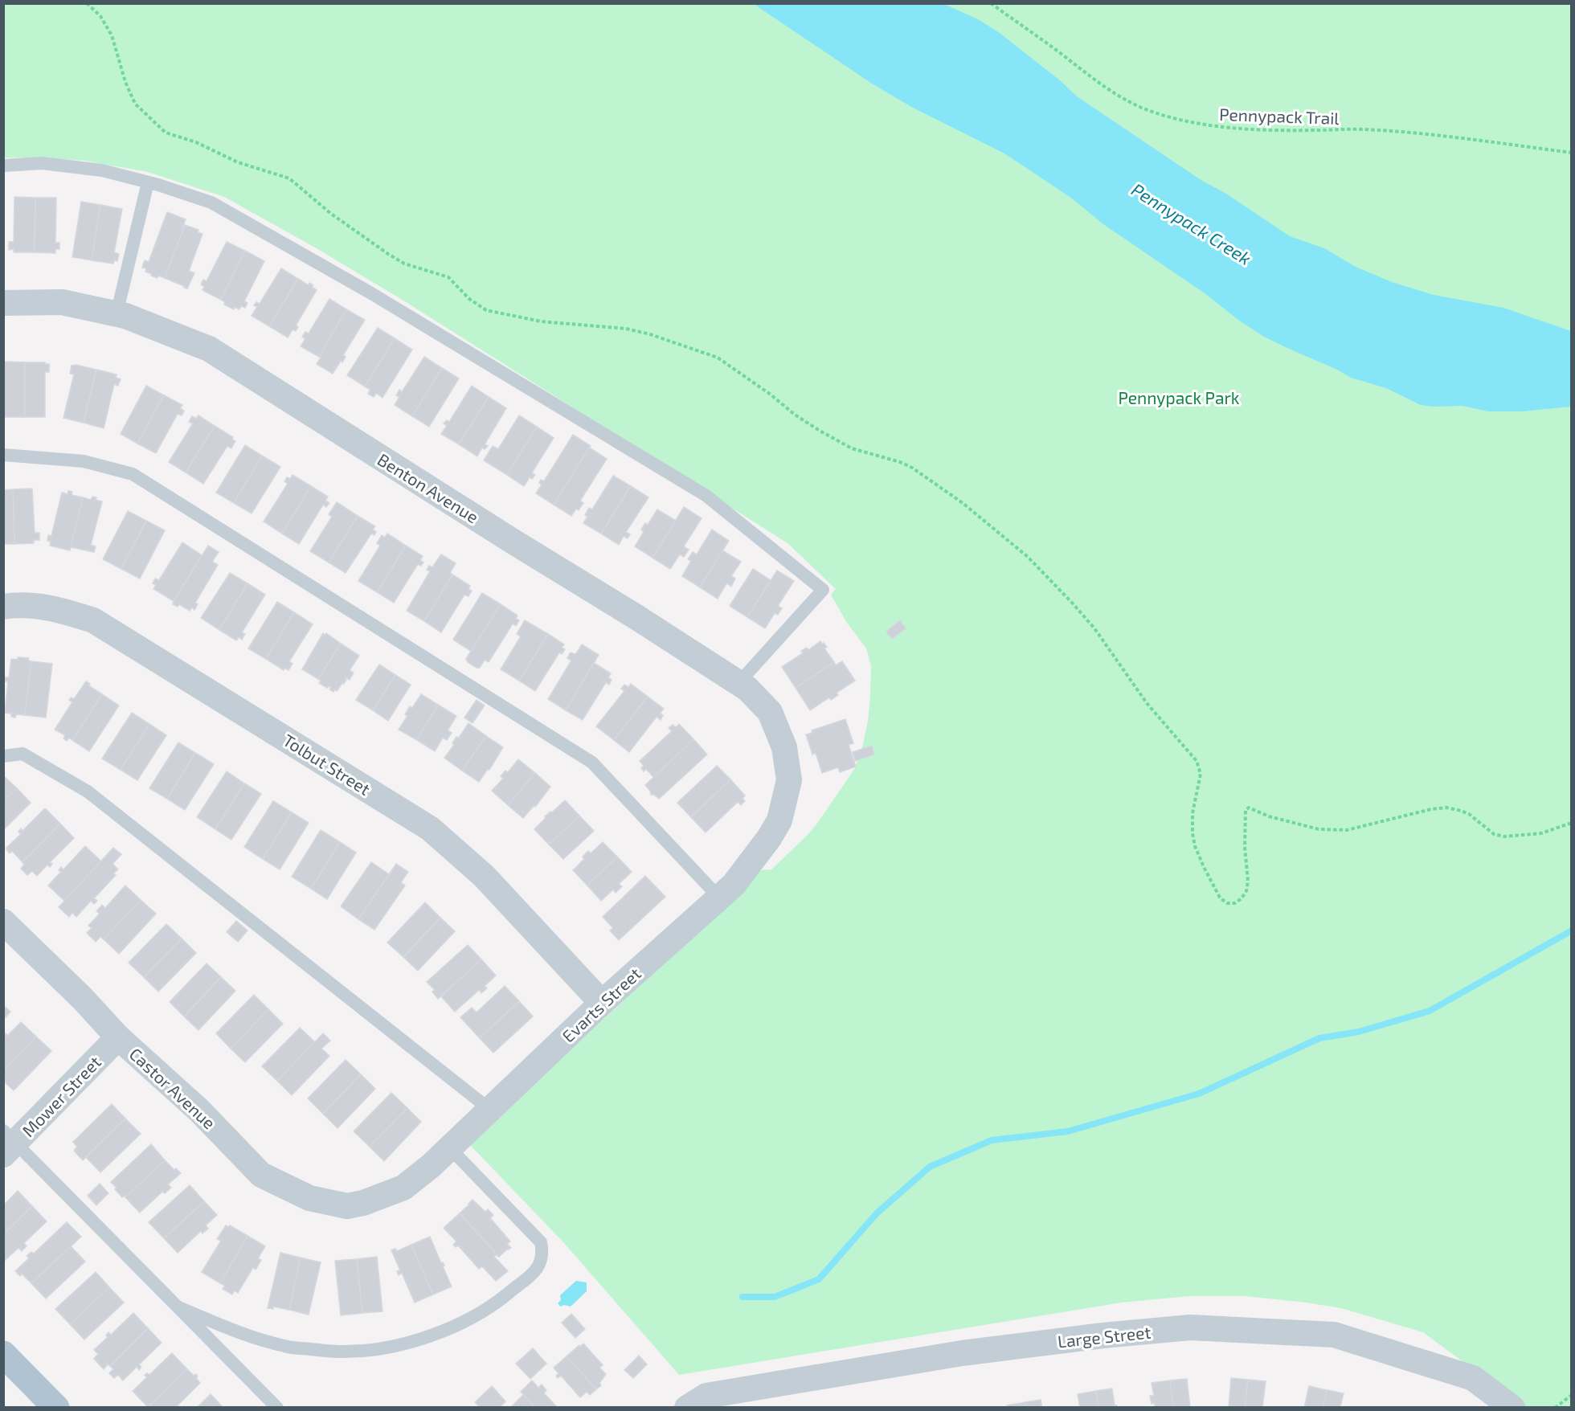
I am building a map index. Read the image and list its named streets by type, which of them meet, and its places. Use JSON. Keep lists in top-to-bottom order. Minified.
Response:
{"streets":{"street":["Benton Avenue","Tolbut Street","Evarts Street","Castor Avenue","Mower Street","Large Street"],"path":["Pennypack Trail"]},"crossings":[["Benton Avenue","Evarts Street"],["Tolbut Street","Evarts Street"],["Evarts Street","Castor Avenue"],["Castor Avenue","Mower Street"]],"water":["Pennypack Creek"],"parks":["Pennypack Park"]}
